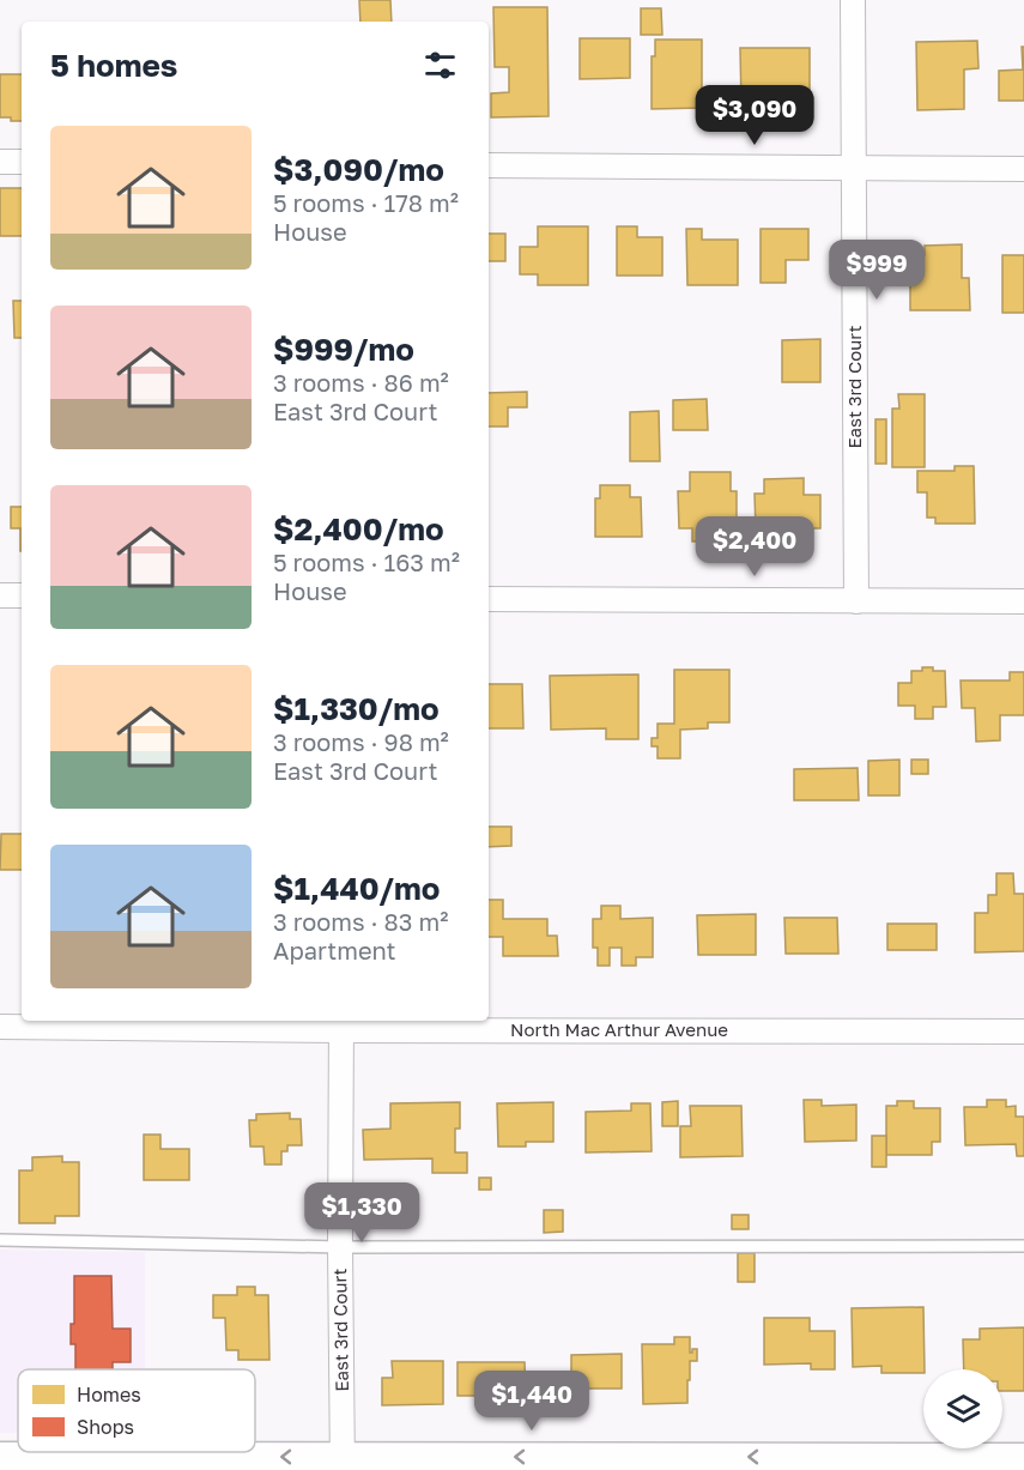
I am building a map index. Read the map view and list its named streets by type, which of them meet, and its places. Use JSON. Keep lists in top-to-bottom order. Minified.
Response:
{"streets":{"street":["East 3rd Court","North Mac Arthur Avenue"]},"crossings":[["East 3rd Court","North Mac Arthur Avenue"]],"legend":["Homes","Shops"],"page":{"heading":"5 homes","price":["$3,090","$999","$2,400","$1,330","$1,440"],"list":[{"name":"$3,090/mo","note":"5 rooms · 178 m² · House"},{"name":"$999/mo","note":"3 rooms · 86 m² · East 3rd Court"},{"name":"$2,400/mo","note":"5 rooms · 163 m² · House"},{"name":"$1,330/mo","note":"3 rooms · 98 m² · East 3rd Court"},{"name":"$1,440/mo","note":"3 rooms · 83 m² · Apartment"}]}}
